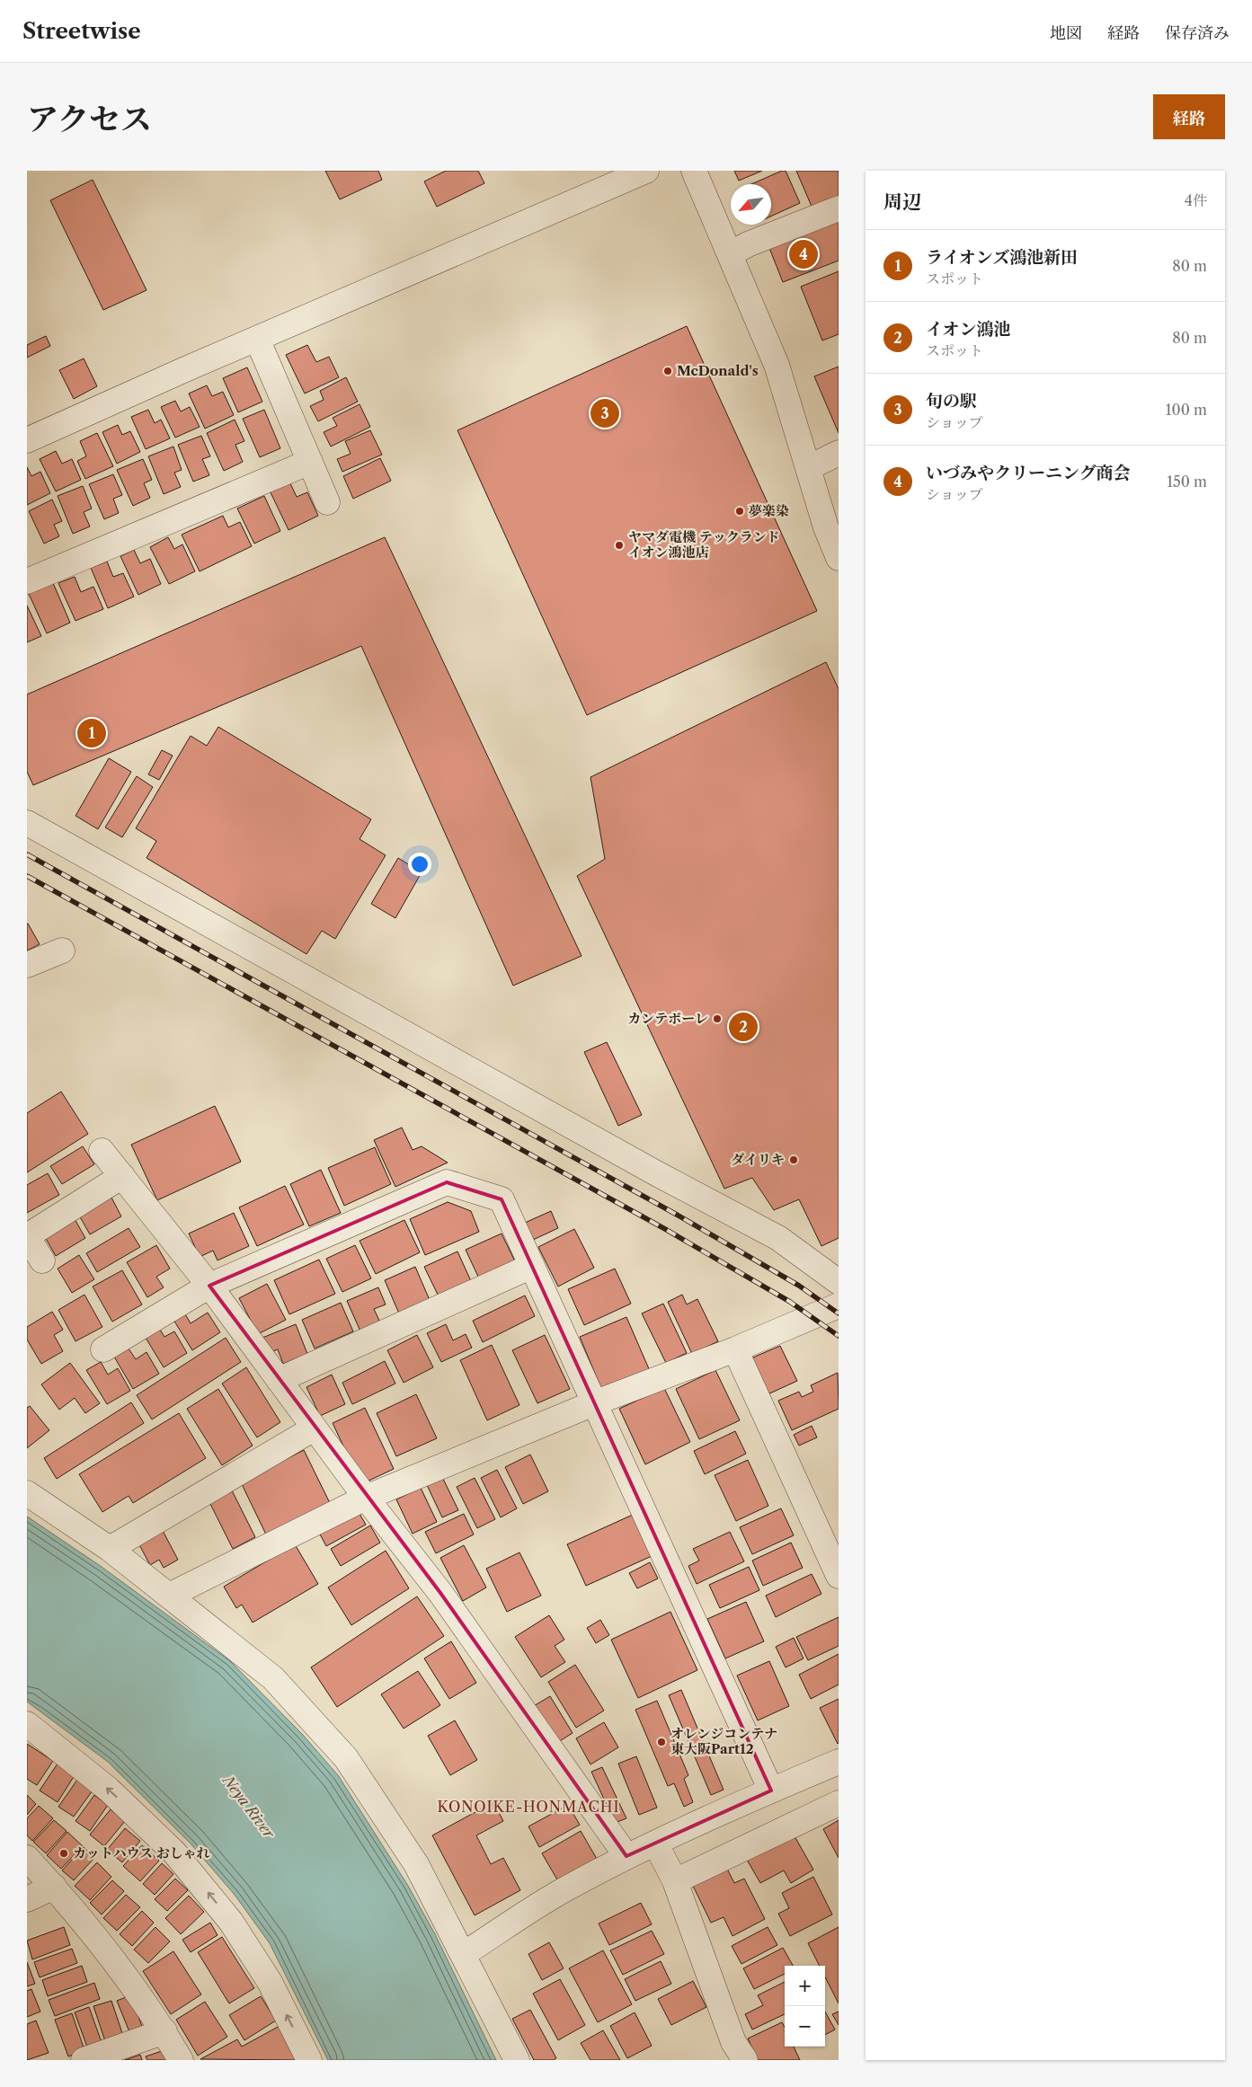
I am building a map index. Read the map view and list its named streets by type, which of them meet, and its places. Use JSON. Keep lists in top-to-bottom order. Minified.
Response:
{"districts":["KONOIKE-HONMACHI"],"water":["Neya River"],"places":["McDonald's","夢楽染","ヤマダ電機 テックランド イオン鴻池店","カンテボーレ","ダイリキ","オレンジコンテナ 東大阪Part12","カットハウス おしゃれ"],"north":"bottom left","page":{"header":"Streetwise","nav":["地図","経路","保存済み"],"title":"アクセス","buttons":"経路","heading":["周辺","4件"],"list":[{"mark":"1","name":"ライオンズ鴻池新田","note":"スポット","value":"80 m"},{"mark":"2","name":"イオン鴻池","note":"スポット","value":"80 m"},{"mark":"3","name":"旬の駅","note":"ショップ","value":"100 m"},{"mark":"4","name":"いづみやクリーニング商会","note":"ショップ","value":"150 m"}],"pins":["4","3","1","2"],"map_buttons":["+","−"]}}
